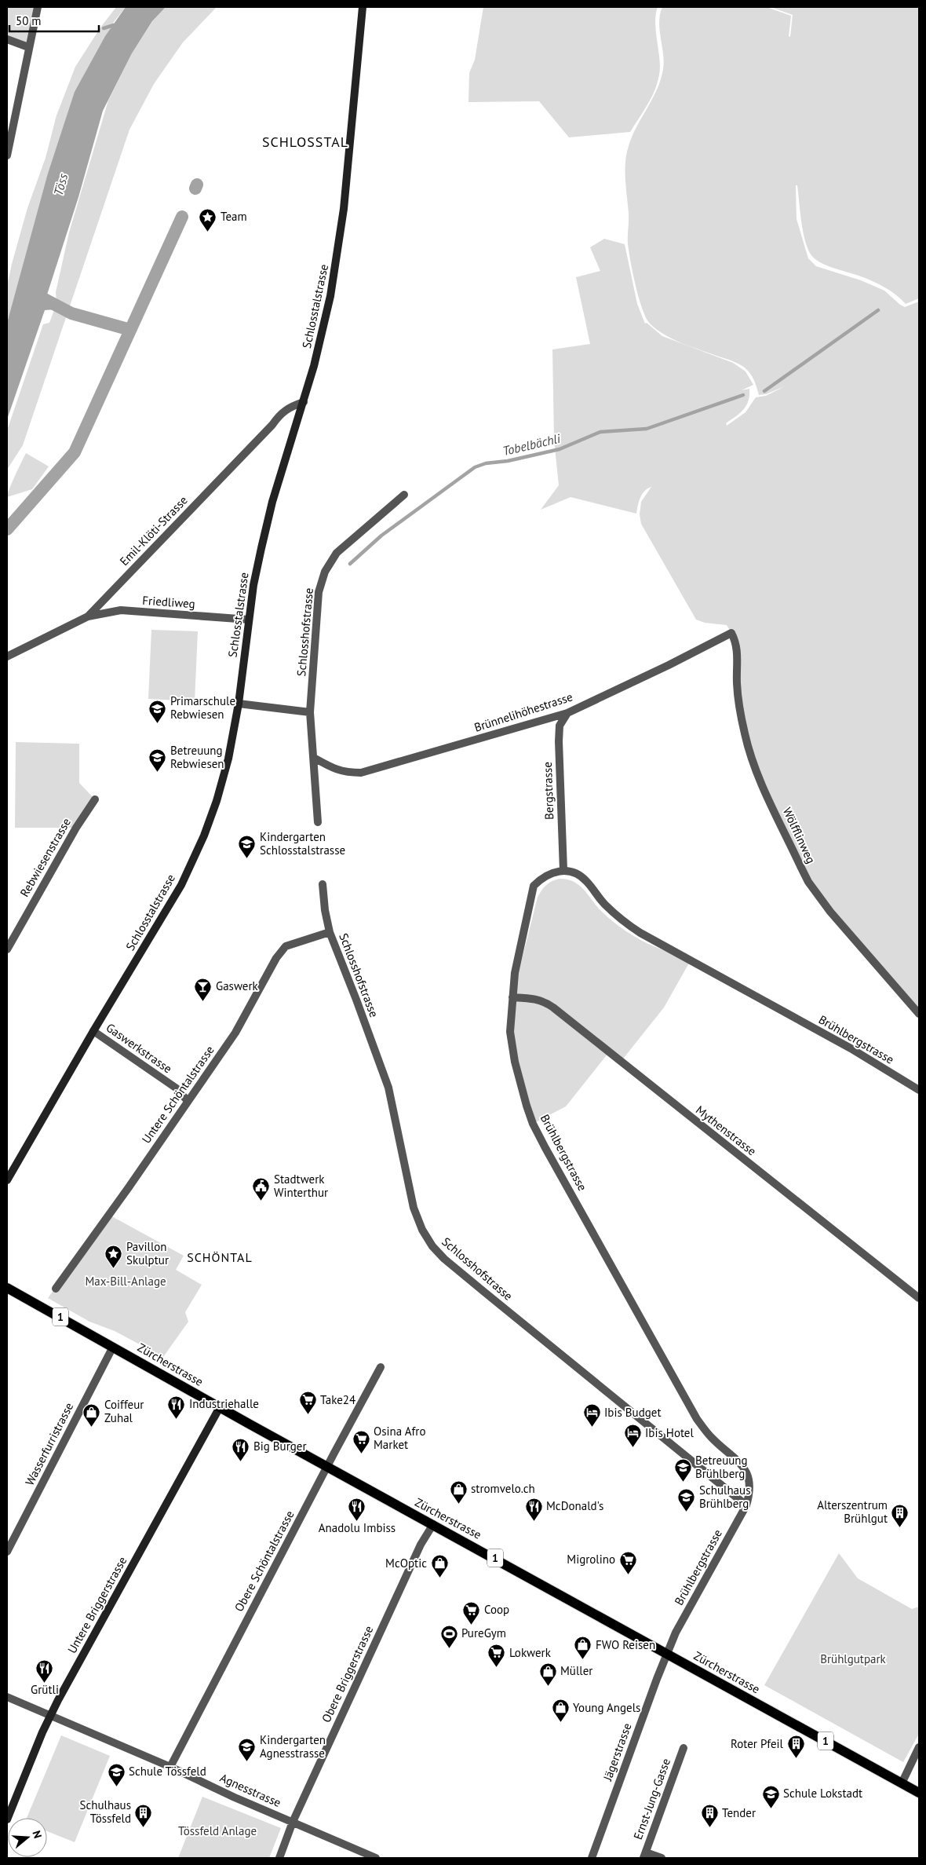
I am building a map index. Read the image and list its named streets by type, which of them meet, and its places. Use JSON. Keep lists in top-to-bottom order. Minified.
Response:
{"streets":{"main road":["Schlosstalstrasse","1","Zürcherstrasse","Untere Briggerstrasse"],"street":["Emil-Klöti-Strasse","Friedliweg","Schlosshofstrasse","Brünnelihöhestrasse","Bergstrasse","Wölfflinweg","Rebwiesenstrasse","Brühlbergstrasse","Gaswerkstrasse","Untere Schöntalstrasse","Mythenstrasse","Wasserfurristrasse","Obere Schöntalstrasse","Obere Briggerstrasse","Jägerstrasse","Agnesstrasse","Ernst-Jung-Gasse"]},"crossings":[["Schlosstalstrasse","Emil-Klöti-Strasse"],["Schlosstalstrasse","Friedliweg"],["Schlosstalstrasse","Gaswerkstrasse"],["Emil-Klöti-Strasse","Friedliweg"],["Schlosshofstrasse","Brünnelihöhestrasse"],["Schlosshofstrasse","Brühlbergstrasse"],["Schlosshofstrasse","Untere Schöntalstrasse"],["Brünnelihöhestrasse","Bergstrasse"],["Brünnelihöhestrasse","Wölfflinweg"],["Bergstrasse","Brühlbergstrasse"],["Brühlbergstrasse","Mythenstrasse"],["Brühlbergstrasse","Zürcherstrasse"],["Brühlbergstrasse","Jägerstrasse"],["Gaswerkstrasse","Untere Schöntalstrasse"],["Zürcherstrasse","Wasserfurristrasse"],["Zürcherstrasse","Obere Schöntalstrasse"],["Zürcherstrasse","Untere Briggerstrasse"],["Zürcherstrasse","Obere Briggerstrasse"],["Zürcherstrasse","Jägerstrasse"],["Obere Schöntalstrasse","Agnesstrasse"],["Untere Briggerstrasse","Agnesstrasse"],["Obere Briggerstrasse","Agnesstrasse"]],"districts":["SCHLOSSTAL","SCHÖNTAL"],"water":["Töss","Tobelbächli"],"parks":["Max-Bill-Anlage","Brühlgutpark","Tössfeld Anlage"],"places":{"place":["Team","Pavillon Skulptur"],"school or university":["Primarschule Rebwiesen","Betreuung Rebwiesen","Kindergarten Schlosstalstrasse","Betreuung Brühlberg","Schulhaus Brühlberg","Kindergarten Agnesstrasse","Schule Tössfeld","Schule Lokstadt"],"bar":["Gaswerk"],"public building":["Stadtwerk Winterthur"],"supermarket":["Take24","Osina Afro Market","Migrolino","Coop","Lokwerk"],"restaurant":["Industriehalle","Big Burger","Anadolu Imbiss","McDonald's","Grütli"],"shop":["Coiffeur Zuhal","stromvelo.ch","McOptic","FWO Reisen","Müller","Young Angels"],"hotel":["Ibis Budget","Ibis Hotel"],"building":["Alterszentrum Brühlgut","Roter Pfeil","Schulhaus Tössfeld","Tender"],"sports":["PureGym"]},"scale_bar":"50 m","north":"right"}
